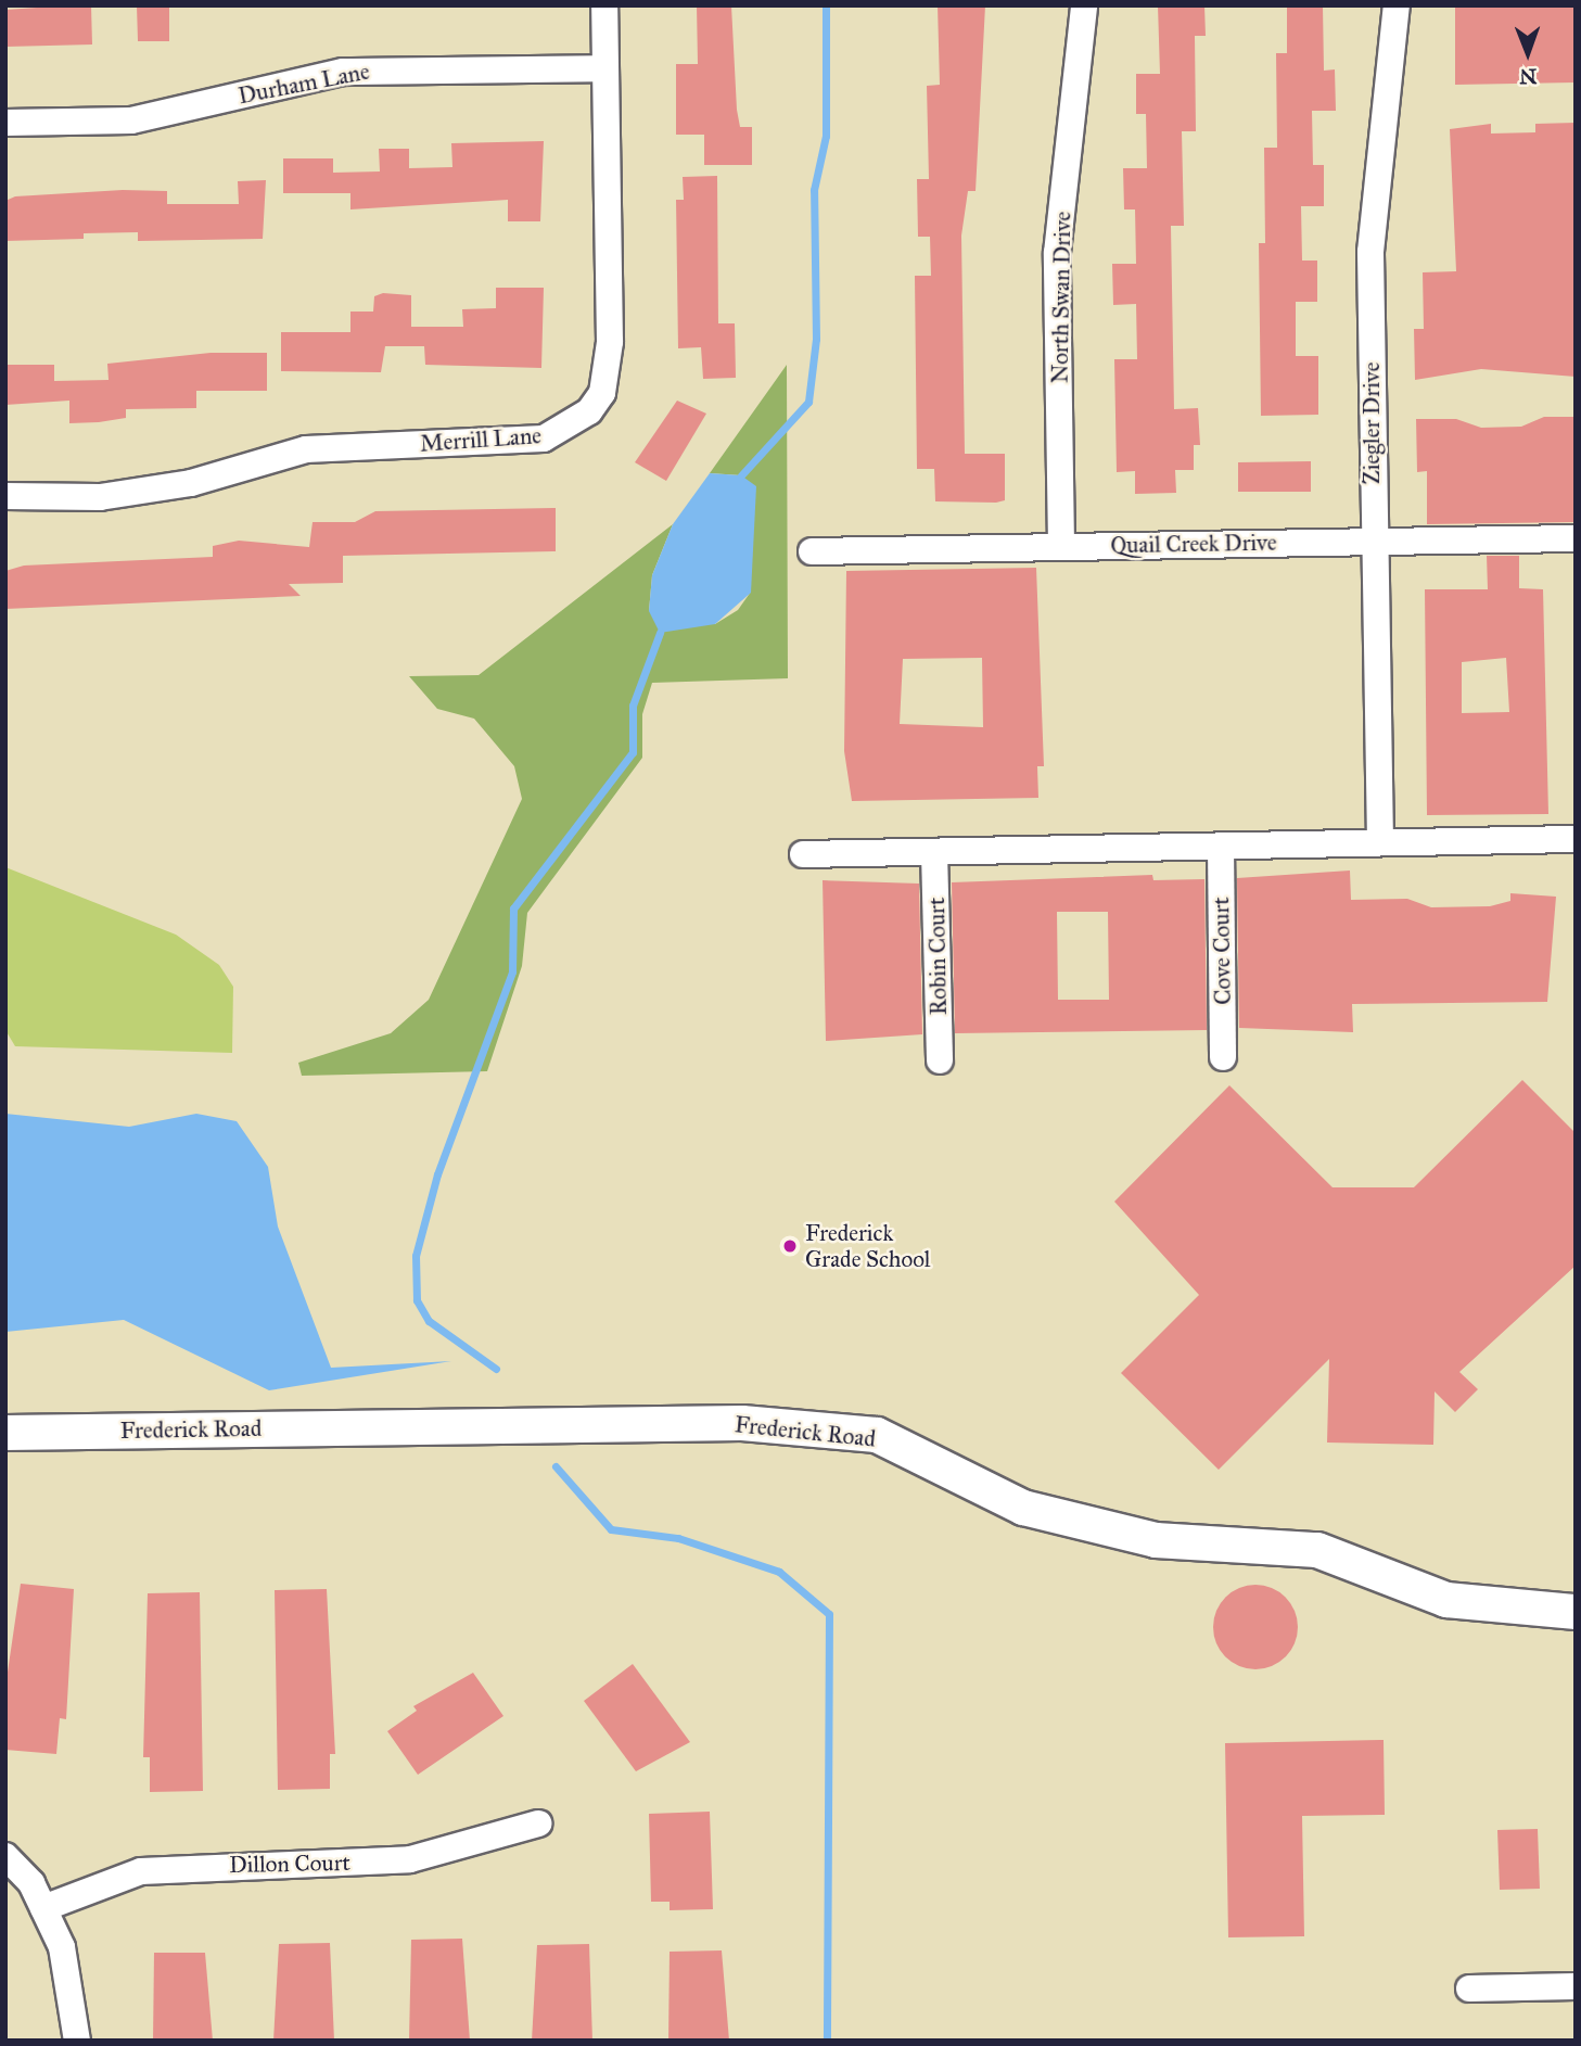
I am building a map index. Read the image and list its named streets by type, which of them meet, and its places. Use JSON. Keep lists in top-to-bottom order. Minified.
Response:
{"streets":{"street":["Durham Lane","North Swan Drive","Ziegler Drive","Merrill Lane","Quail Creek Drive","Cove Court","Robin Court","Frederick Road","Dillon Court"]},"crossings":[["Durham Lane","Merrill Lane"],["North Swan Drive","Quail Creek Drive"],["Ziegler Drive","Quail Creek Drive"]],"places":["Frederick Grade School"],"north":"bottom"}
